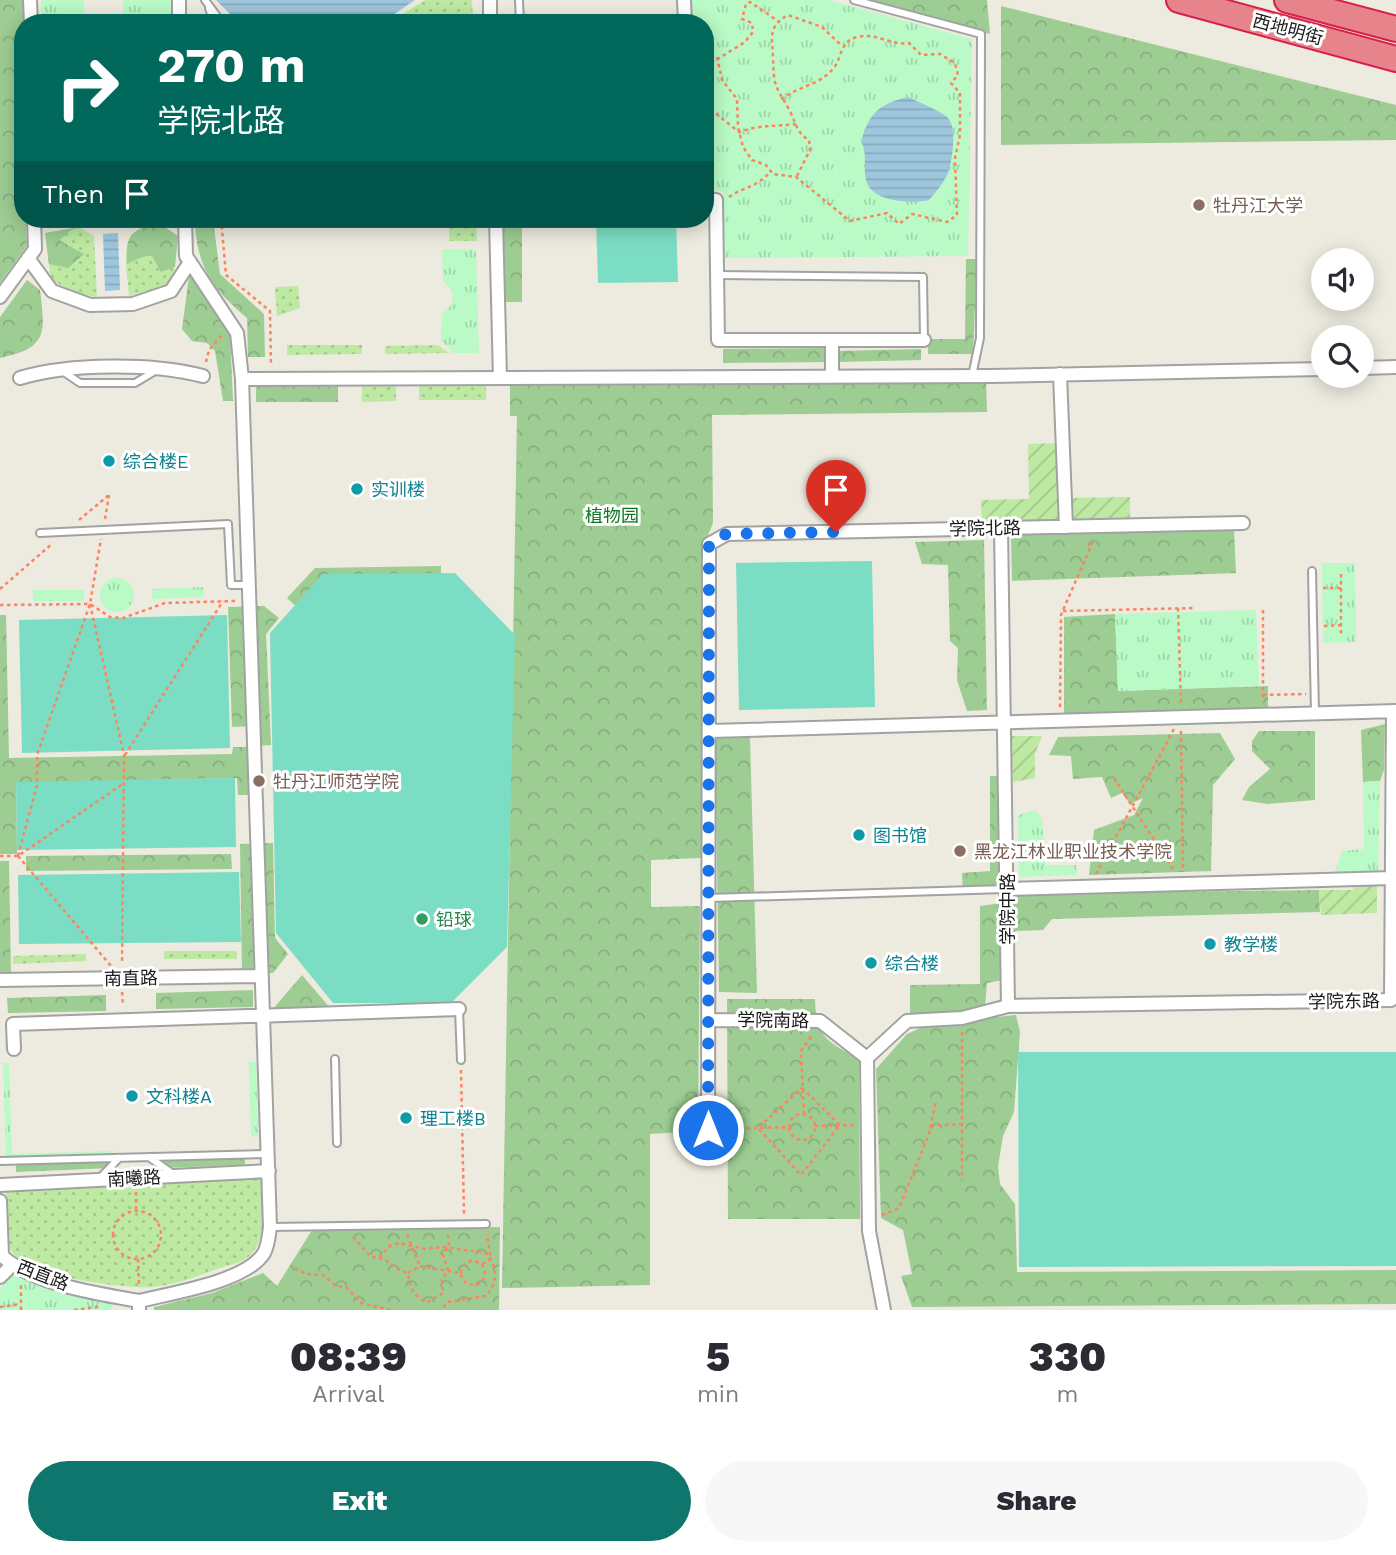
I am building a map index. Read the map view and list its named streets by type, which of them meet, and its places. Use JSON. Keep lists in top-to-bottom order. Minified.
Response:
{"streets":{"highway":["西地明街"],"street":["学院北路","学院中路","南直路","学院东路","学院南路","南曦路","西直路"]},"crossings":[["学院北路","学院中路"],["学院中路","学院东路"]],"parks":["植物园"],"places":["牡丹江大学","综合楼E","实训楼","牡丹江师范学院","图书馆","黑龙江林业职业技术学院","铅球","教学楼","综合楼","文科楼A","理工楼B"],"page":{"turn":["270 m","学院北路"],"then":"Then","eta":["08:39","Arrival","5","min","330","m"],"buttons":["Exit","Share"]}}
